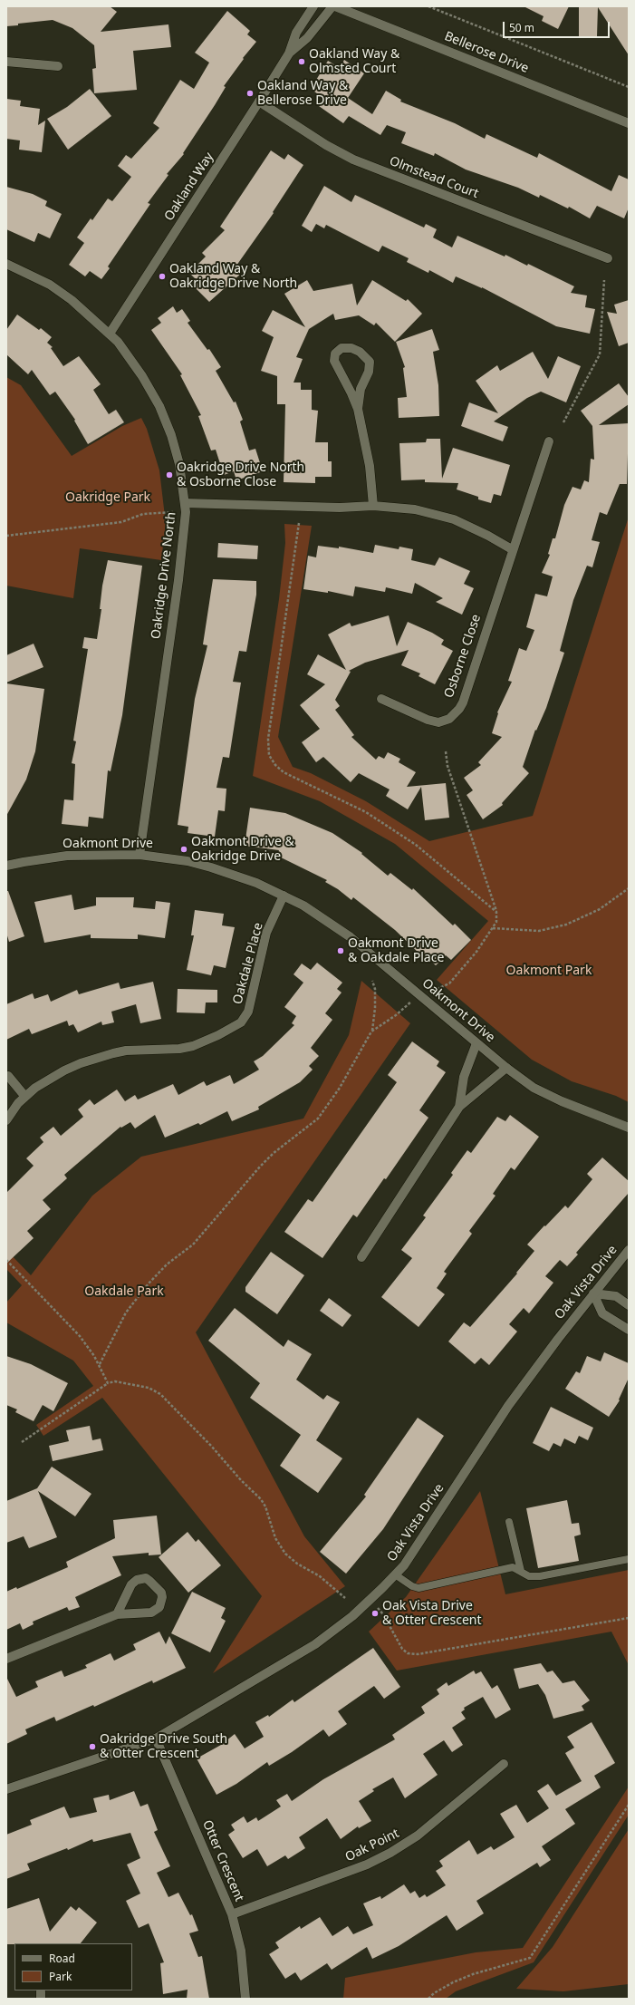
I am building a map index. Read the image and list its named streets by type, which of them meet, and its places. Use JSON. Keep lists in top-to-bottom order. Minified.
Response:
{"streets":{"street":["Bellerose Drive","Olmstead Court","Oakland Way","Oakridge Drive North","Osborne Close","Oakmont Drive","Oakdale Place","Oak Vista Drive","Oak Point","Otter Crescent"]},"crossings":[["Bellerose Drive","Oakland Way"],["Olmstead Court","Oakland Way"],["Oakland Way","Oakridge Drive North"],["Oakridge Drive North","Oakmont Drive"],["Oakmont Drive","Oakdale Place"],["Oak Vista Drive","Otter Crescent"],["Oak Point","Otter Crescent"]],"parks":["Oakridge Park","Oakmont Park","Oakdale Park"],"places":["Oakland Way & Olmsted Court","Oakland Way & Bellerose Drive","Oakland Way & Oakridge Drive North","Oakridge Drive North & Osborne Close","Oakmont Drive & Oakridge Drive","Oakmont Drive & Oakdale Place","Oak Vista Drive & Otter Crescent","Oakridge Drive South & Otter Crescent"],"legend":["Road","Park"],"scale_bar":"50 m"}
